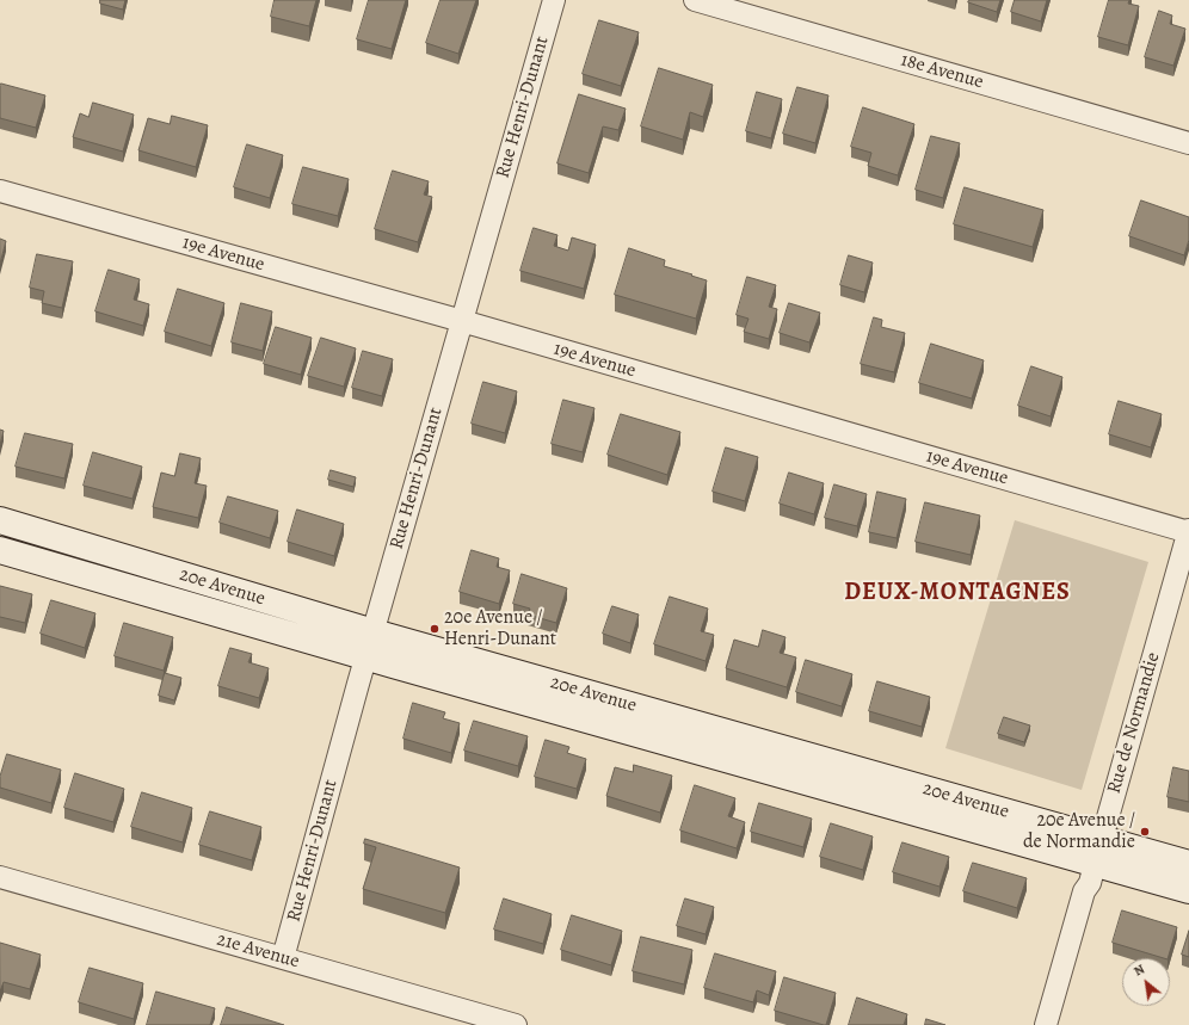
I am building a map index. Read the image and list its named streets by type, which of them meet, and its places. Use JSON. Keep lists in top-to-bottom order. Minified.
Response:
{"streets":{"street":["18e Avenue","Rue Henri-Dunant","19e Avenue","20e Avenue","Rue de Normandie","21e Avenue"]},"crossings":[["Rue Henri-Dunant","19e Avenue"],["Rue Henri-Dunant","20e Avenue"],["Rue Henri-Dunant","21e Avenue"],["19e Avenue","Rue de Normandie"],["20e Avenue","Rue de Normandie"]],"districts":["DEUX-MONTAGNES"],"places":["20e Avenue / Henri-Dunant","20e Avenue / de Normandie"],"north":"top left"}
